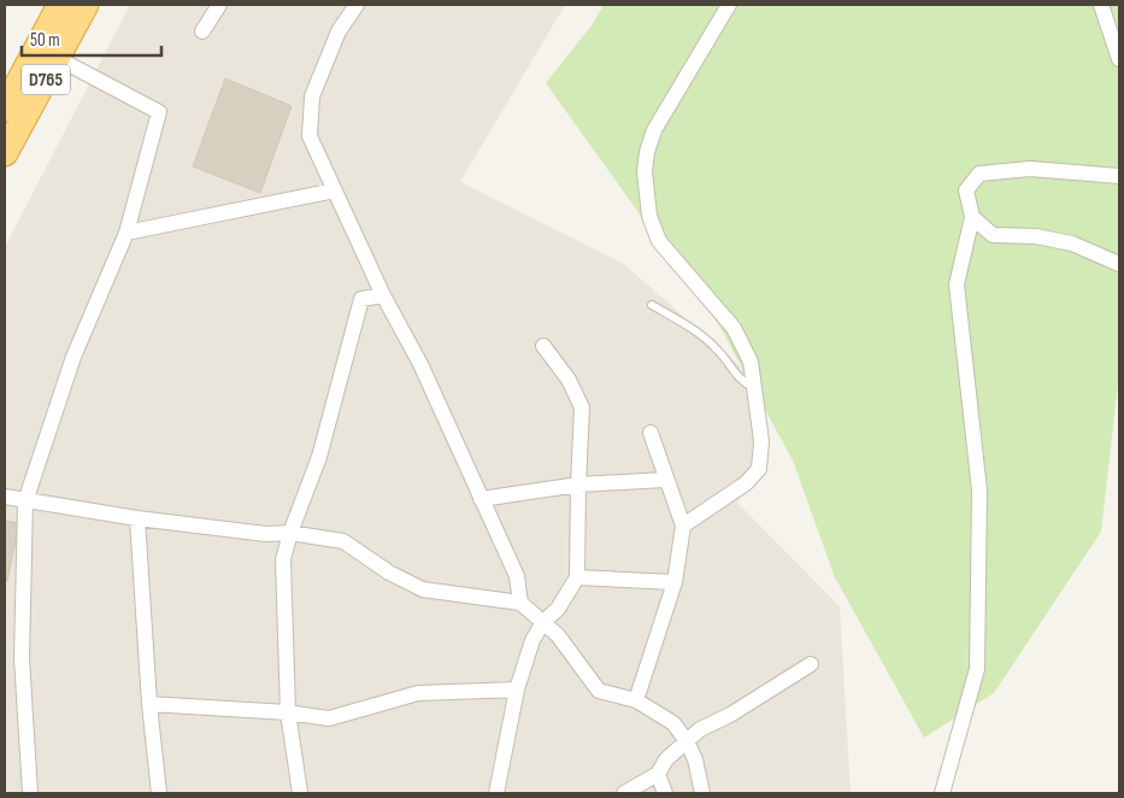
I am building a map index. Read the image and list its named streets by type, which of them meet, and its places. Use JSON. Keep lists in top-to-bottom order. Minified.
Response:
{"streets":{"highway":["D765"]},"scale_bar":"50 m"}
